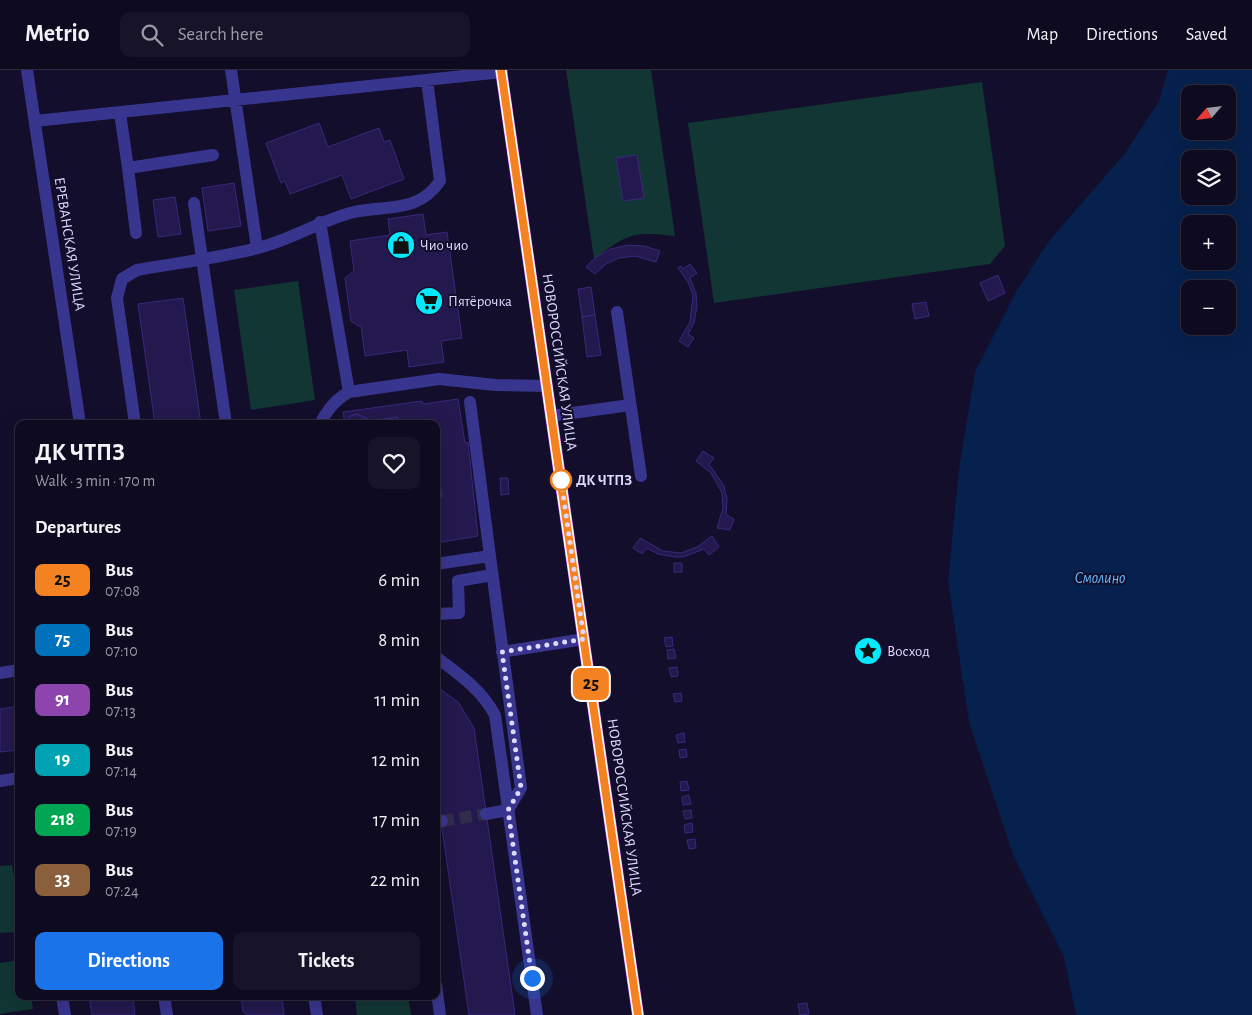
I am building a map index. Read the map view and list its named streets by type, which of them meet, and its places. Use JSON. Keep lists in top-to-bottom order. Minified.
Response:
{"streets":{"main road":["НОВОРОССИЙСКАЯ УЛИЦА"],"street":["ЕРЕВАНСКАЯ УЛИЦА"]},"water":["Смолино"],"places":{"shop":["Чио чио"],"supermarket":["Пятёрочка"],"other":["ДК ЧТПЗ"],"place":["Восход"]},"lines":["bus line 25"],"north":"bottom left","page":{"header":"Metrio","search":"Search here","nav":["Map","Directions","Saved"],"on_map":"25","map_buttons":["+","−"],"heading":[["ДК ЧТПЗ","Walk · 3 min · 170 m"],"Departures"],"list":[{"mark":"25","name":"Bus","note":"07:08","value":"6 min"},{"mark":"75","name":"Bus","note":"07:10","value":"8 min"},{"mark":"91","name":"Bus","note":"07:13","value":"11 min"},{"mark":"19","name":"Bus","note":"07:14","value":"12 min"},{"mark":"218","name":"Bus","note":"07:19","value":"17 min"},{"mark":"33","name":"Bus","note":"07:24","value":"22 min"}],"buttons":["Directions","Tickets"]}}
